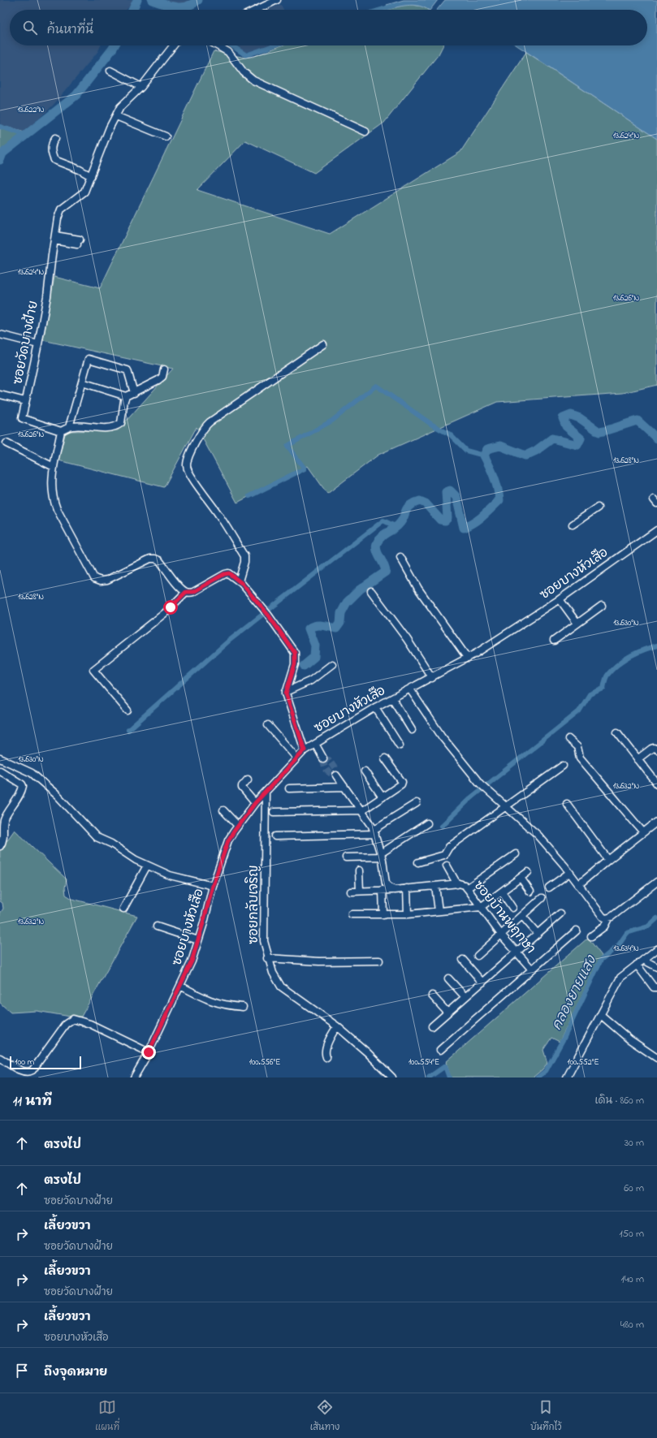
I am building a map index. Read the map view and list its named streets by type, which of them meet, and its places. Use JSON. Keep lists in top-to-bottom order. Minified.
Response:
{"streets":{"street":["ซอยวัดบางฝ้าย","ซอยบางหัวเสือ","ซอยกลับเจริญ","ซอยบ้านพฤกษา"]},"crossings":[["ซอยบางหัวเสือ","ซอยกลับเจริญ"]],"water":["คลองยายแสง"],"scale_bar":"100 m","page":{"search":"ค้นหาที่นี่","scale":"100 m","heading":["11 นาที","เดิน · 860 m"],"list":[["ตรงไป","30 m"],["ตรงไป","ซอยวัดบางฝ้าย","60 m"],["เลี้ยวขวา","ซอยวัดบางฝ้าย","150 m"],["เลี้ยวขวา","ซอยวัดบางฝ้าย","140 m"],["เลี้ยวขวา","ซอยบางหัวเสือ","480 m"],"ถึงจุดหมาย"],"nav":["แผนที่","เส้นทาง","บันทึกไว้"]},"coordinates":["13.622°N","13.624°N","13.626°N","13.628°N","13.630°N","13.632°N","13.634°N","100.556°E","100.554°E","100.552°E"]}
